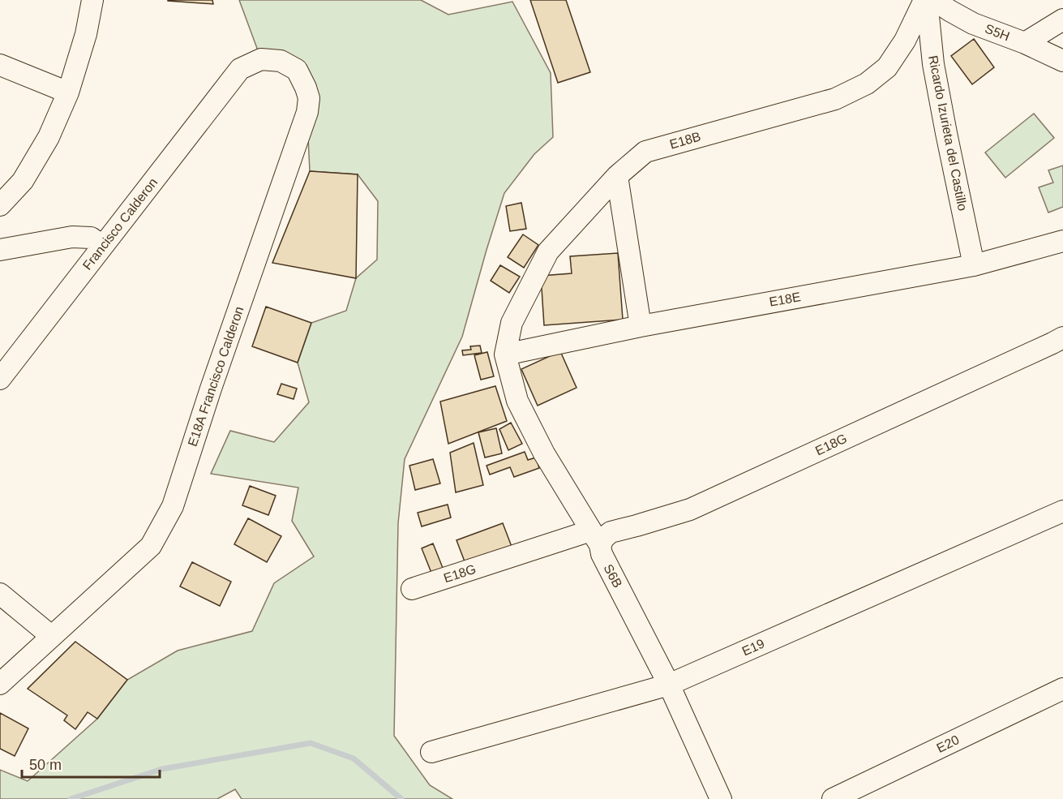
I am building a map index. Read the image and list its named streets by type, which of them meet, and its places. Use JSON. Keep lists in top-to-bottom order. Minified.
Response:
{"streets":{"street":["S5H","Ricardo Izurieta del Castillo","E18B","Francisco Calderon","E18E","E18A Francisco Calderon","E18G","S6B","E19","E20"]},"crossings":[["Ricardo Izurieta del Castillo","E18B"],["Ricardo Izurieta del Castillo","E18E"],["E18B","E18E"],["E18B","S6B"],["Francisco Calderon","E18A Francisco Calderon"],["E18E","S6B"],["E18G","S6B"],["S6B","E19"]],"scale_bar":"50 m"}
